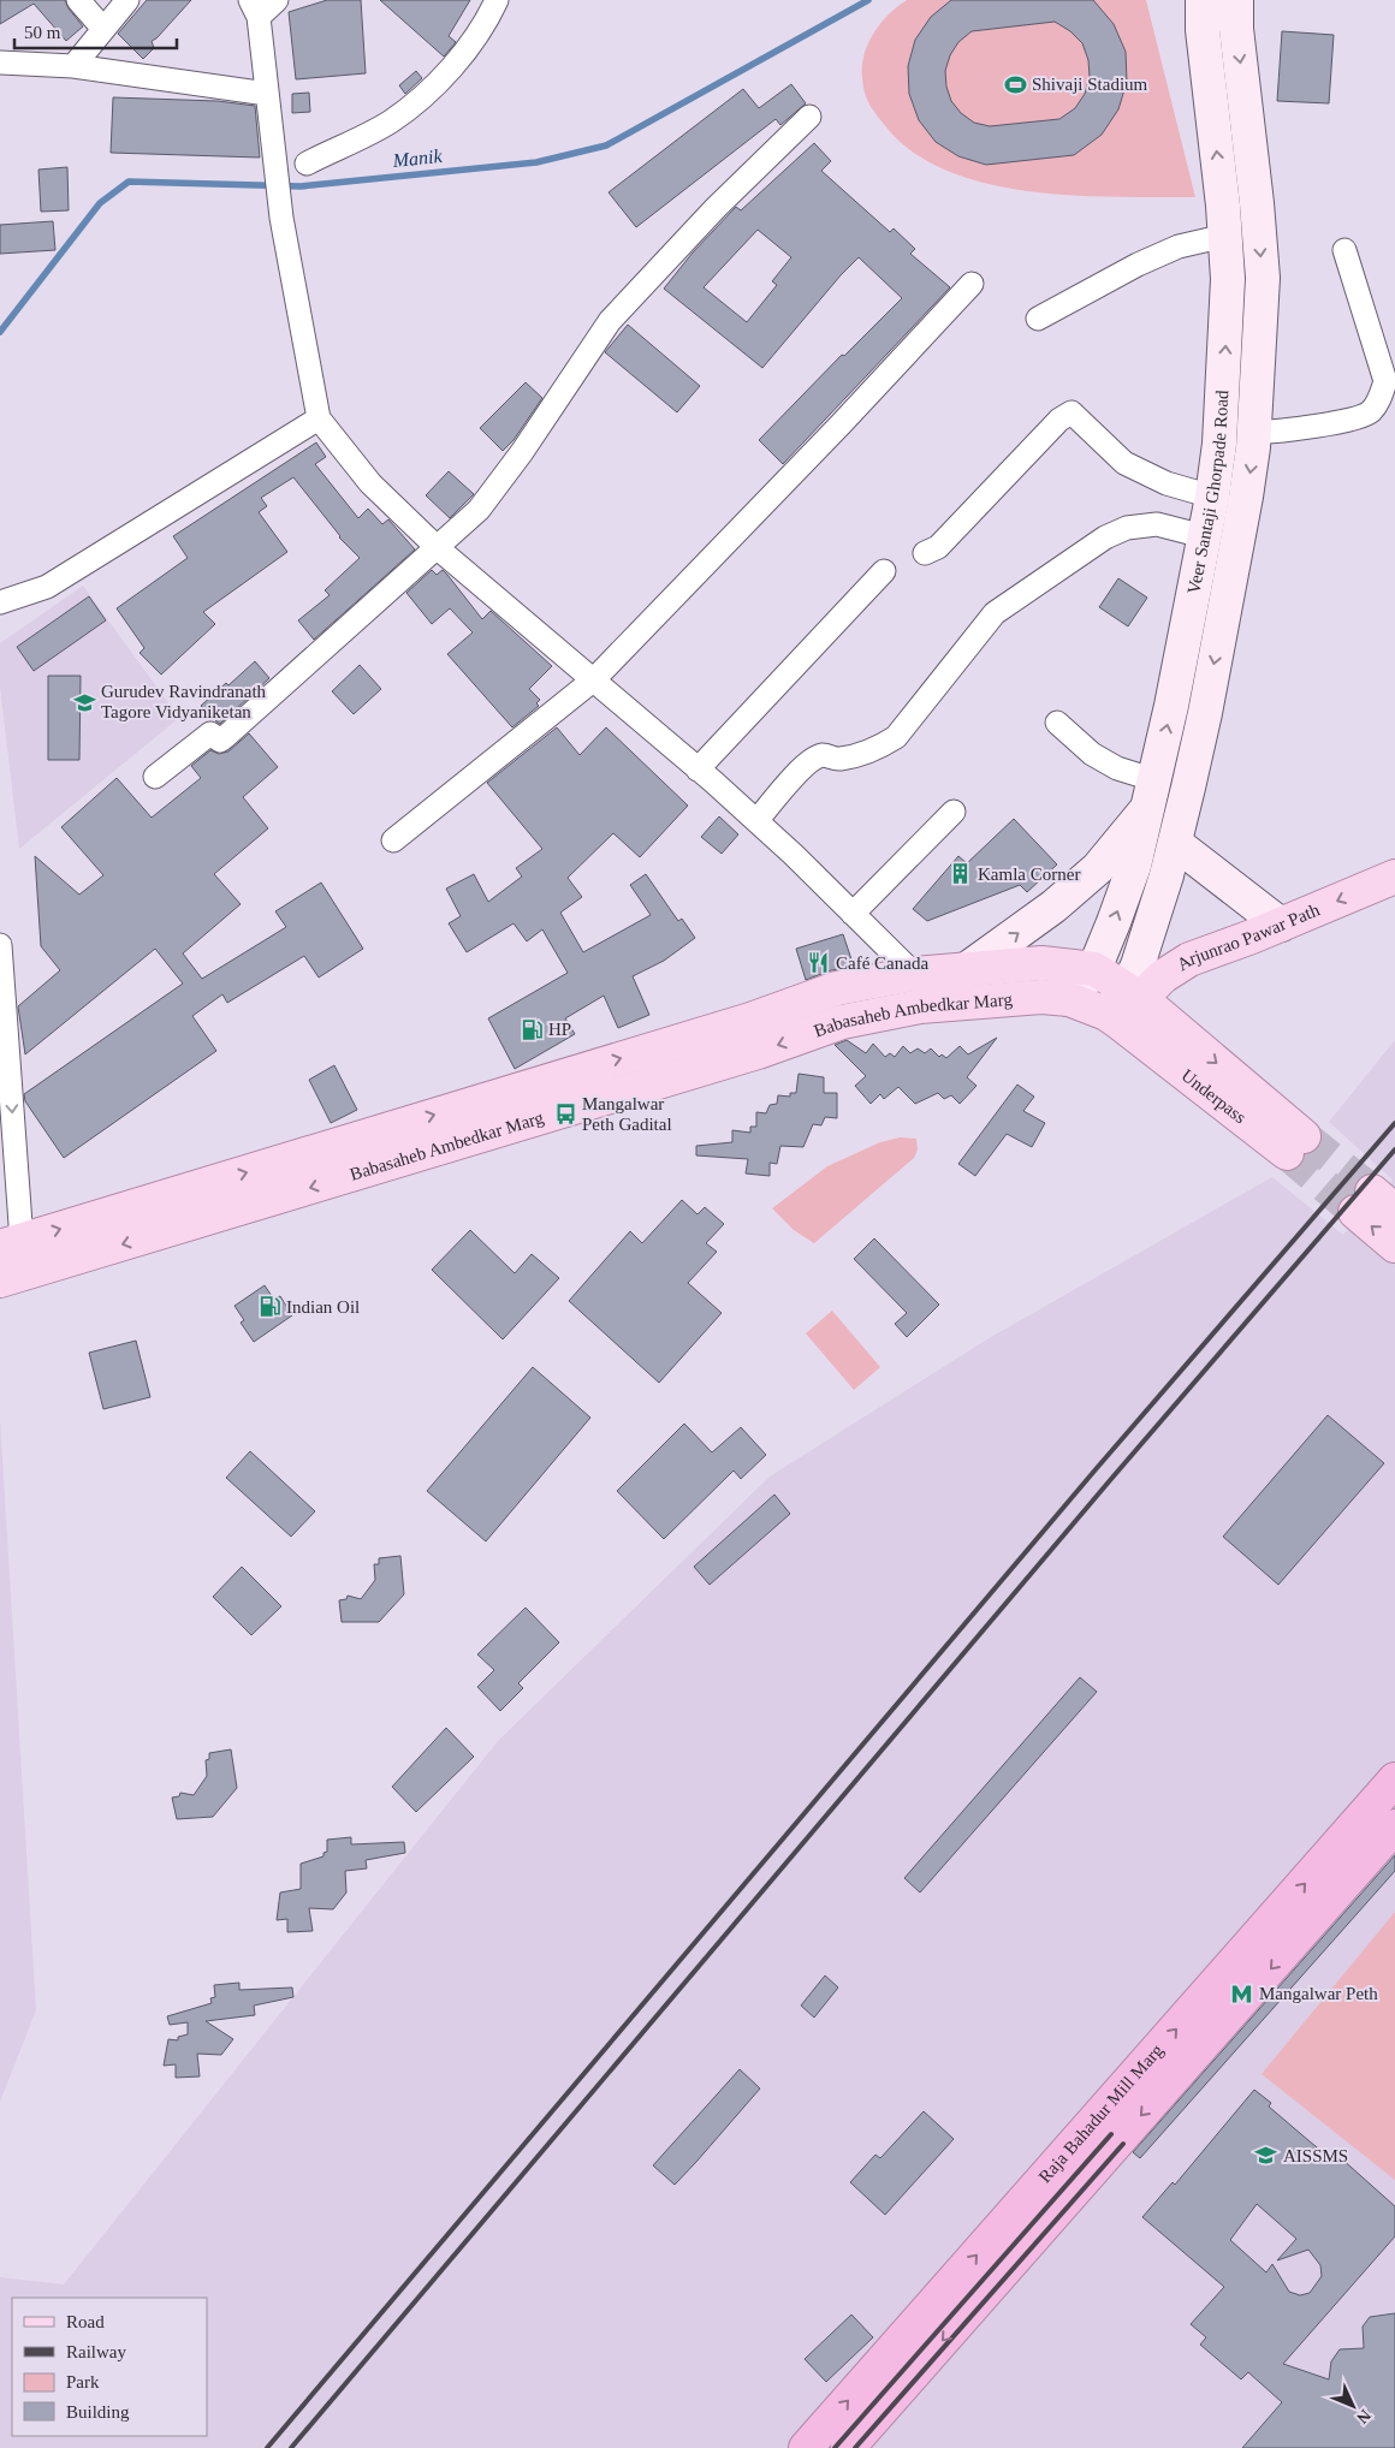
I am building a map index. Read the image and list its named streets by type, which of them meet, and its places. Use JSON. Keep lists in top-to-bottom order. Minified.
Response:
{"streets":{"highway":["Raja Bahadur Mill Marg"],"main road":["Veer Santaji Ghorpade Road","Arjunrao Pawar Path","Babasaheb Ambedkar Marg","Underpass"]},"crossings":[["Veer Santaji Ghorpade Road","Arjunrao Pawar Path"],["Veer Santaji Ghorpade Road","Babasaheb Ambedkar Marg"],["Veer Santaji Ghorpade Road","Underpass"],["Arjunrao Pawar Path","Underpass"],["Babasaheb Ambedkar Marg","Underpass"]],"one_way":["Arjunrao Pawar Path"],"water":["Manik"],"places":{"sports":["Shivaji Stadium"],"school or university":["Gurudev Ravindranath Tagore Vidyaniketan","AISSMS"],"building":["Kamla Corner"],"restaurant":["Café Canada"],"fuel station":["HP","Indian Oil"],"bus stop":["Mangalwar Peth Gadital"],"metro station":["Mangalwar Peth"]},"legend":["Road","Railway","Park","Building"],"scale_bar":"50 m","north":"bottom right"}
